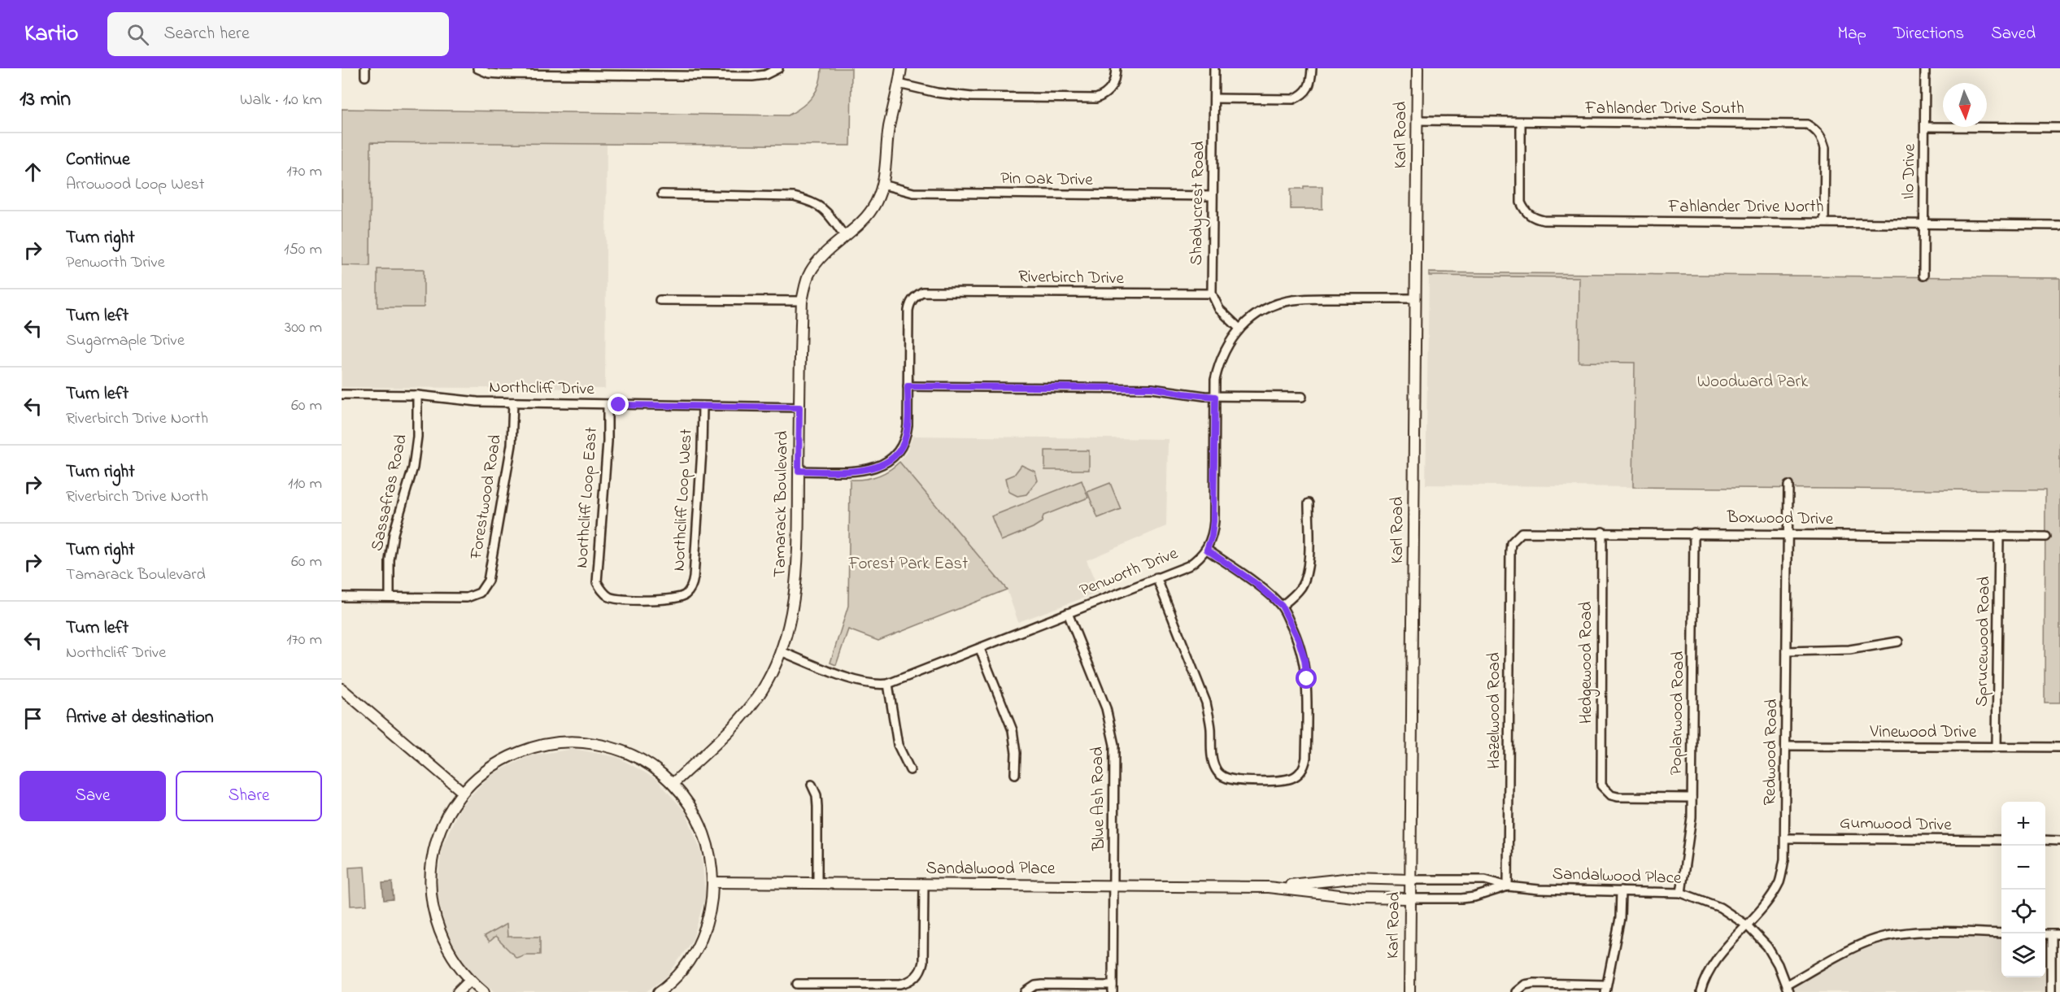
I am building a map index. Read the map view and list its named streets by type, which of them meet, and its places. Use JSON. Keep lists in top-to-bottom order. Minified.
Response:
{"streets":{"street":["Fahlander Drive South","Karl Road","Ilo Drive","Pin Oak Drive","Shadycrest Road","Fahlander Drive North","Riverbirch Drive","Northcliff Drive","Sassafras Road","Forestwood Road","Northcliff Loop East","Northcliff Loop West","Tamarack Boulevard","Boxwood Drive","Penworth Drive","Sprucewood Road","Hedgewood Road","Hazelwood Road","Poplarwood Road","Vinewood Drive","Redwood Road","Blue Ash Road","Gumwood Drive","Sandalwood Place"]},"crossings":[["Fahlander Drive South","Karl Road"],["Fahlander Drive South","Fahlander Drive North"],["Karl Road","Sandalwood Place"],["Ilo Drive","Fahlander Drive North"],["Pin Oak Drive","Shadycrest Road"],["Pin Oak Drive","Tamarack Boulevard"],["Shadycrest Road","Riverbirch Drive"],["Northcliff Drive","Sassafras Road"],["Northcliff Drive","Forestwood Road"],["Northcliff Drive","Northcliff Loop East"],["Northcliff Drive","Northcliff Loop West"],["Northcliff Drive","Tamarack Boulevard"],["Sassafras Road","Forestwood Road"],["Northcliff Loop East","Northcliff Loop West"],["Tamarack Boulevard","Penworth Drive"],["Boxwood Drive","Sprucewood Road"],["Boxwood Drive","Hedgewood Road"],["Boxwood Drive","Hazelwood Road"],["Boxwood Drive","Poplarwood Road"],["Boxwood Drive","Redwood Road"],["Penworth Drive","Blue Ash Road"],["Sprucewood Road","Vinewood Drive"],["Hedgewood Road","Poplarwood Road"],["Hazelwood Road","Sandalwood Place"],["Poplarwood Road","Sandalwood Place"],["Vinewood Drive","Redwood Road"],["Redwood Road","Gumwood Drive"],["Redwood Road","Sandalwood Place"],["Blue Ash Road","Sandalwood Place"]],"parks":["Woodward Park","Forest Park East"],"north":"bottom","page":{"header":"Kartio","search":"Search here","nav":["Map","Directions","Saved"],"heading":["13 min","Walk · 1.0 km"],"list":[["Continue","Arrowood Loop West","170 m"],["Turn right","Penworth Drive","150 m"],["Turn left","Sugarmaple Drive","300 m"],["Turn left","Riverbirch Drive North","60 m"],["Turn right","Riverbirch Drive North","110 m"],["Turn right","Tamarack Boulevard","60 m"],["Turn left","Northcliff Drive","170 m"],"Arrive at destination"],"buttons":["Save","Share"],"map_buttons":["+","−"]}}
